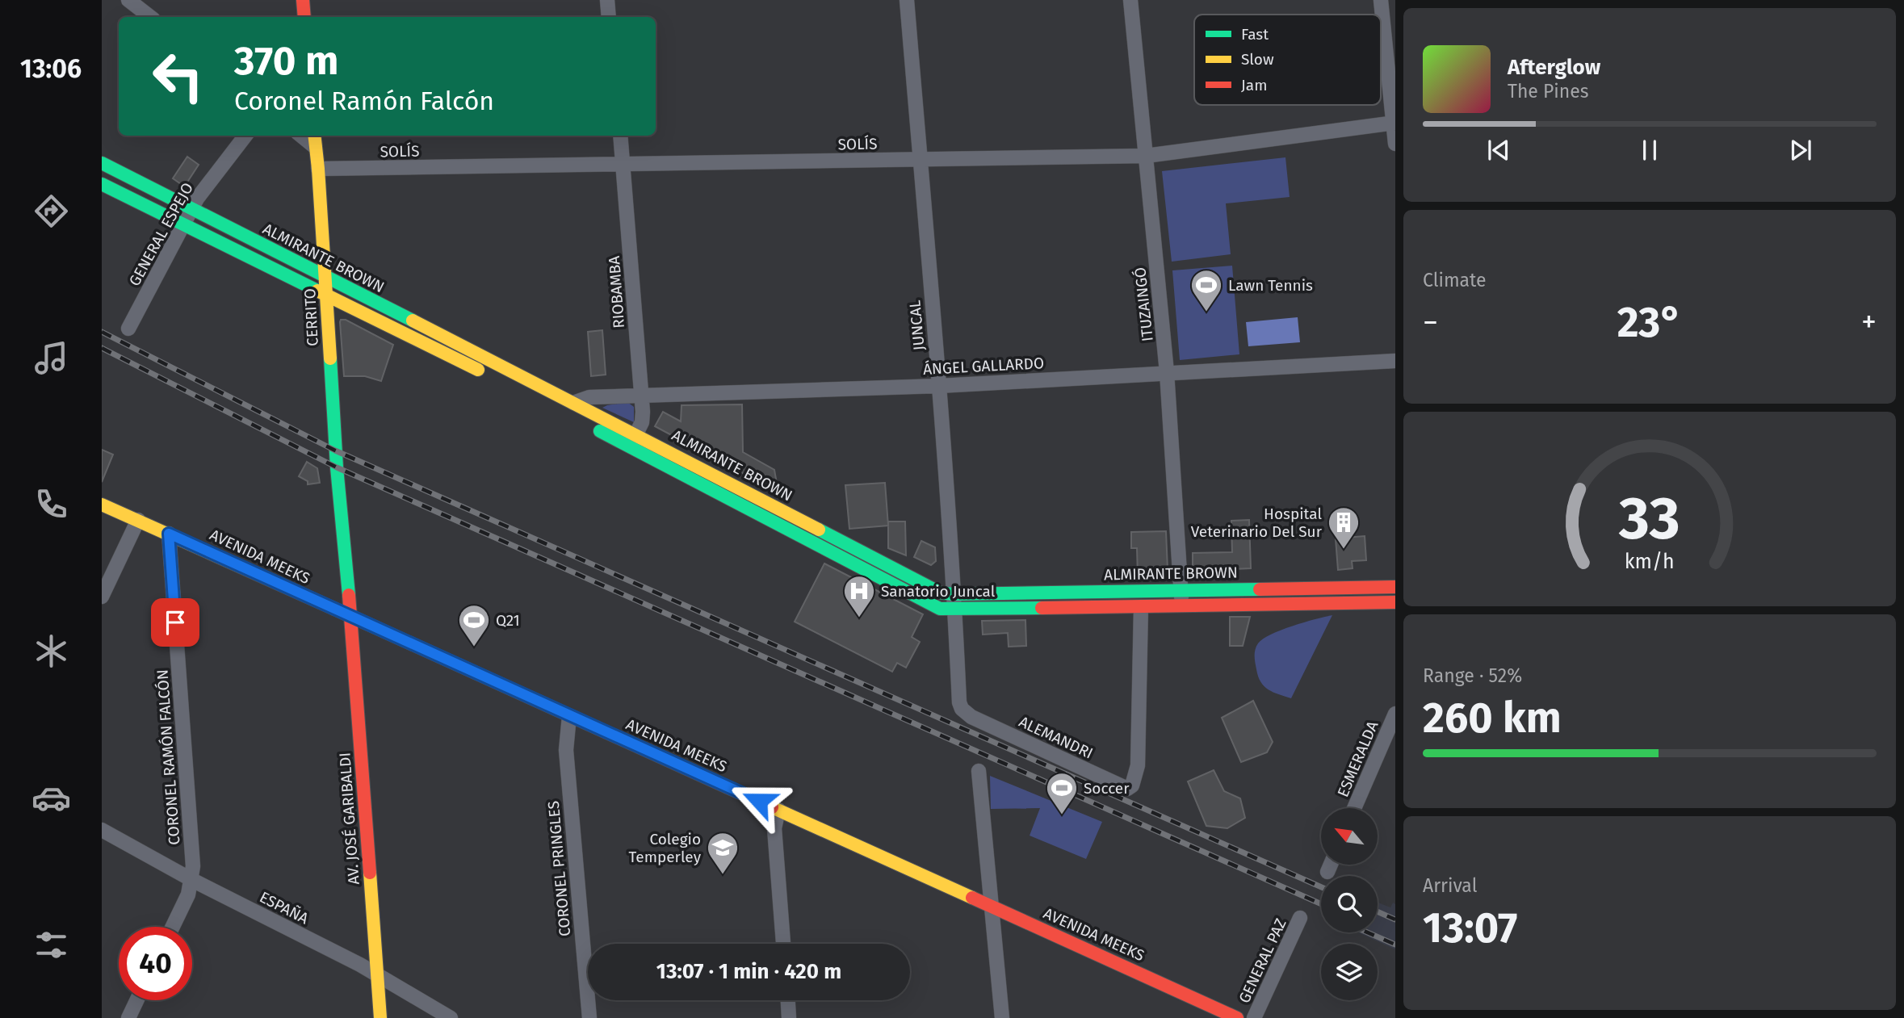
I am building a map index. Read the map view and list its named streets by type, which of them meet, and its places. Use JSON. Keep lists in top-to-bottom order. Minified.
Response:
{"streets":{"main road":["ALMIRANTE BROWN","CERRITO","AVENIDA MEEKS","AV. JOSÉ GARIBALDI"],"street":["SOLÍS","GENERAL ESPEJO","RIOBAMBA","ITUZAINGÓ","JUNCAL","ÁNGEL GALLARDO","ALEMANDRI","CORONEL RAMÓN FALCÓN","ESMERALDA","CORONEL PRINGLES","ESPAÑA","GENERAL PAZ"]},"crossings":[["SOLÍS","RIOBAMBA"],["SOLÍS","ITUZAINGÓ"],["SOLÍS","CERRITO"],["SOLÍS","JUNCAL"],["GENERAL ESPEJO","ALMIRANTE BROWN"],["ALMIRANTE BROWN","RIOBAMBA"],["ALMIRANTE BROWN","ITUZAINGÓ"],["ALMIRANTE BROWN","CERRITO"],["ALMIRANTE BROWN","JUNCAL"],["ALMIRANTE BROWN","ÁNGEL GALLARDO"],["ALMIRANTE BROWN","ALEMANDRI"],["RIOBAMBA","ÁNGEL GALLARDO"],["ITUZAINGÓ","ÁNGEL GALLARDO"],["CERRITO","AVENIDA MEEKS"],["CERRITO","AV. JOSÉ GARIBALDI"],["JUNCAL","ÁNGEL GALLARDO"],["JUNCAL","ALEMANDRI"],["AVENIDA MEEKS","CORONEL RAMÓN FALCÓN"],["AVENIDA MEEKS","AV. JOSÉ GARIBALDI"],["AVENIDA MEEKS","CORONEL PRINGLES"],["CORONEL RAMÓN FALCÓN","ESPAÑA"],["AV. JOSÉ GARIBALDI","ESPAÑA"]],"places":{"sports":["Lawn Tennis","Q21","Soccer"],"building":["Hospital Veterinario Del Sur"],"hospital":["Sanatorio Juncal"],"school or university":["Colegio Temperley"]},"legend":["Fast","Slow","Jam"],"north":"top left","page":{"tabs":"13:06","turn":["370 m","Coronel Ramón Falcón"],"song":["Afterglow","The Pines"],"tile":["Climate",["Range · 52%","260 km"],["Arrival","13:07"]],"heat":["−","23°","+"],"limit":"40","trip":"13:07 · 1 min · 420 m","gauge":["33","km/h"]}}
